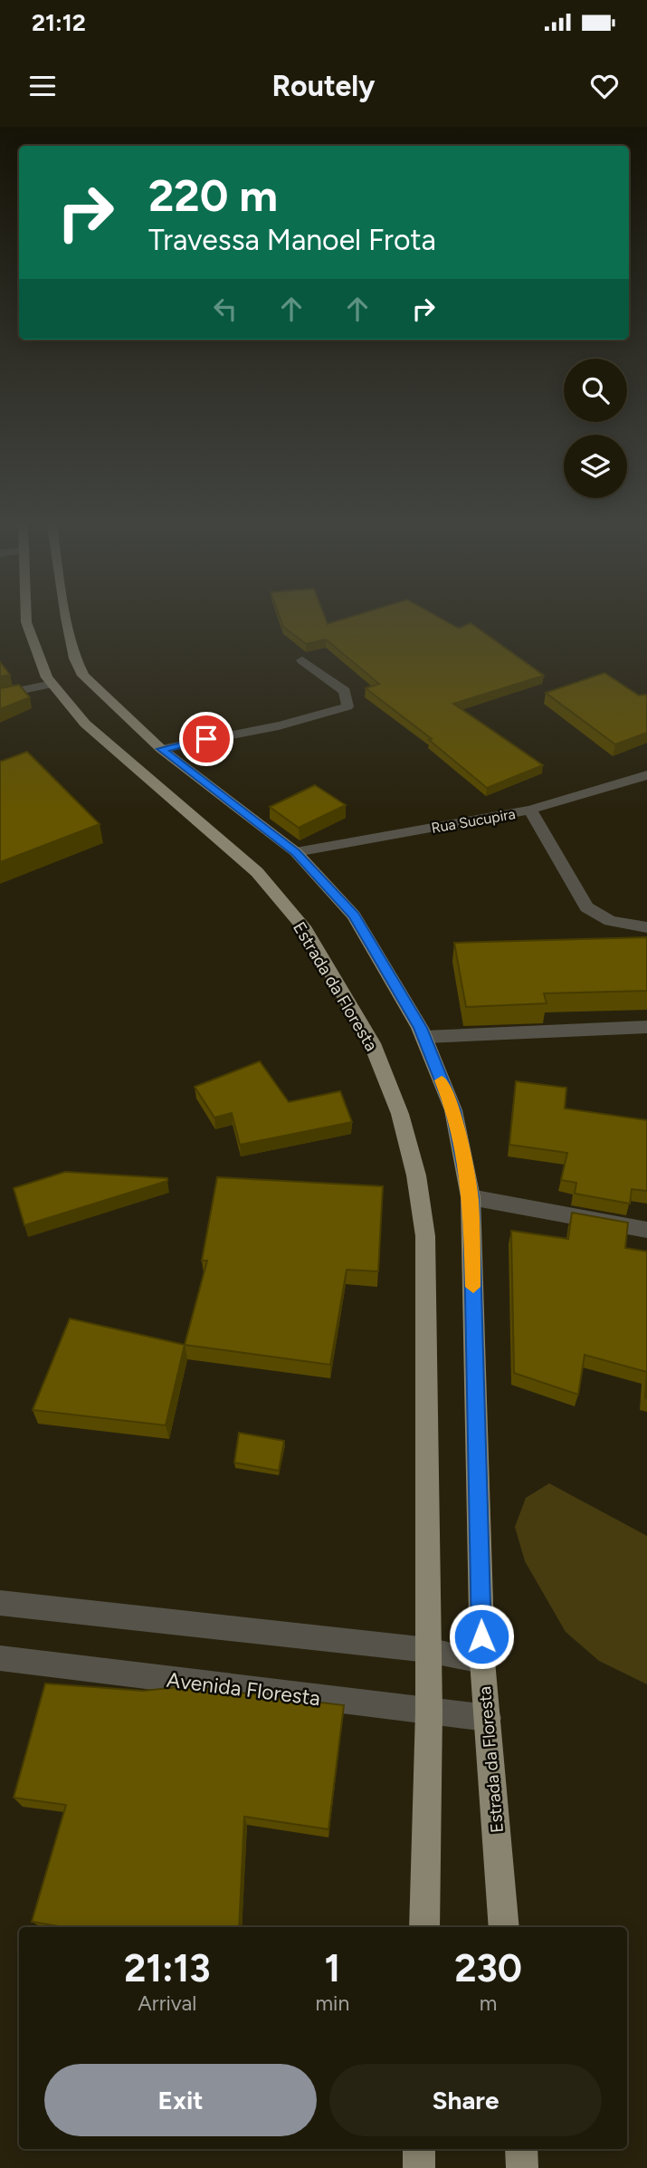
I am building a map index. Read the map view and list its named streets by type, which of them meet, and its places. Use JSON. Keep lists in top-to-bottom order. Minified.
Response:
{"streets":{"main road":["Estrada da Floresta"],"street":["Rua Sucupira","Avenida Floresta"]},"crossings":[["Rua Sucupira","Estrada da Floresta"],["Estrada da Floresta","Avenida Floresta"]],"page":{"status":"21:12","header":"Routely","turn":["220 m","Travessa Manoel Frota"],"eta":["21:13","Arrival","1","min","230","m"],"buttons":["Exit","Share"]}}
